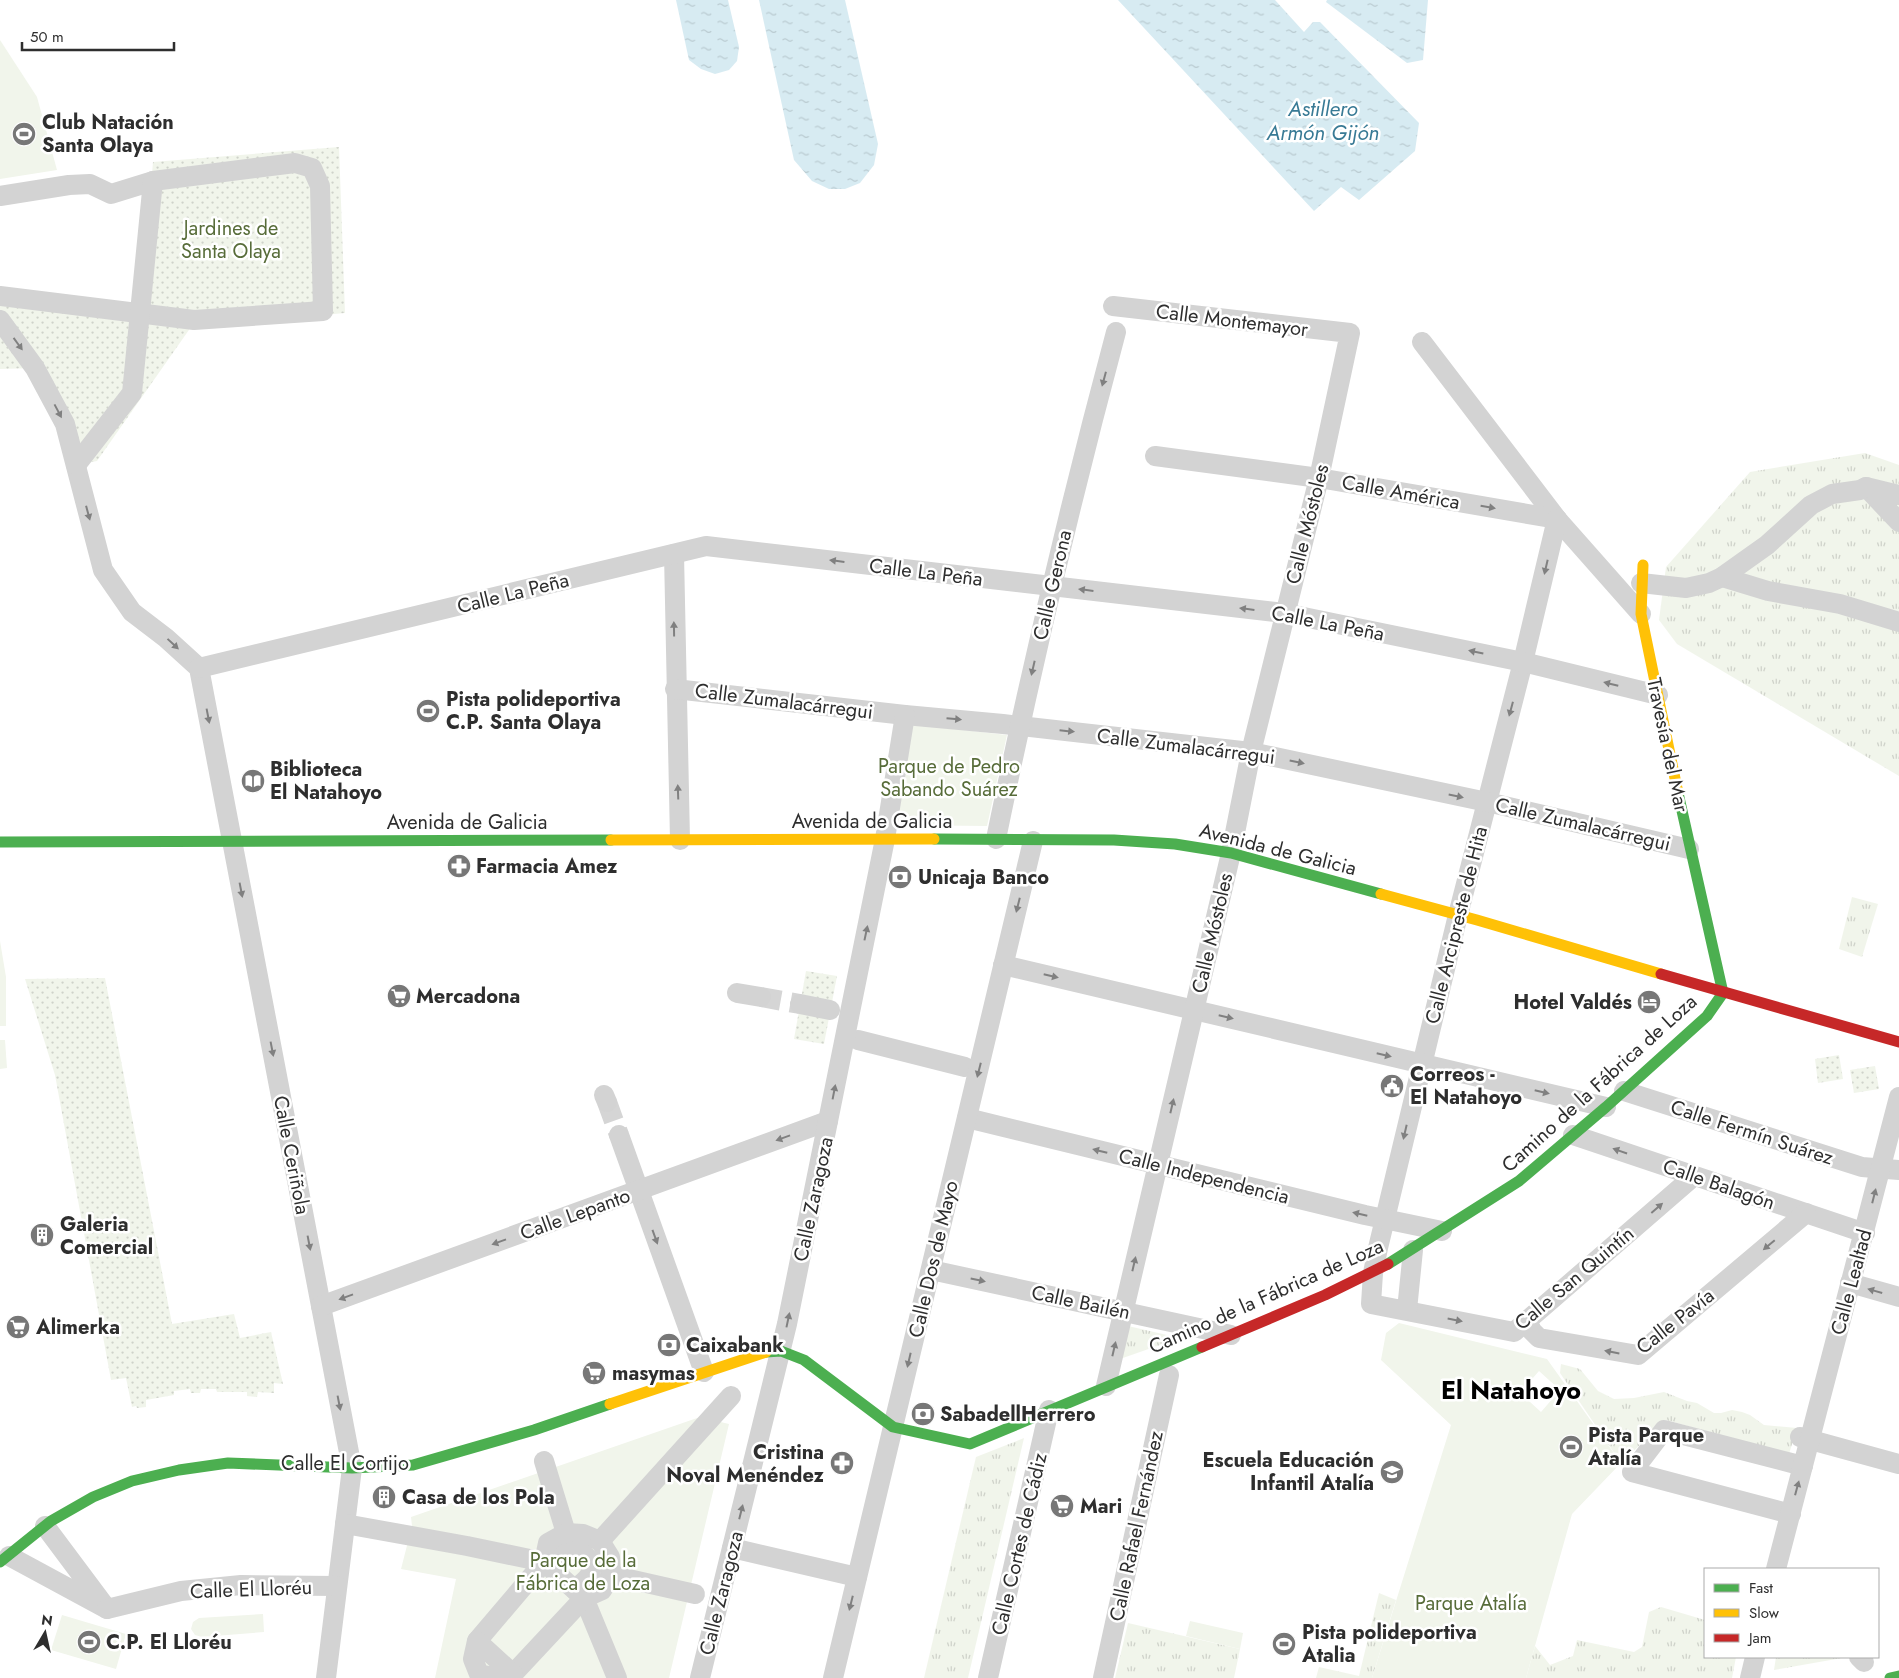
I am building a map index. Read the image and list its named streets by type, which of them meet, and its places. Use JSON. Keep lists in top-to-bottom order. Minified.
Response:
{"streets":{"street":["Calle Montemayor","Calle América","Calle Móstoles","Calle La Peña","Calle Gerona","Calle Zumalacárregui","Travesía del Mar","Avenida de Galicia","Calle Arcipreste de Hita","Camino de la Fábrica de Loza","Calle Fermín Suárez","Calle Ceriñola","Calle Independencia","Calle Balagón","Calle Zaragoza","Calle Lepanto","Calle Dos de Mayo","Calle San Quintín","Calle Lealtad","Calle Bailén","Calle Pavía","Calle El Cortijo","Calle Rafael Fernández","Calle Cortes de Cádiz","Calle El Lloréu"]},"crossings":[["Calle Montemayor","Calle Móstoles"],["Calle América","Calle Móstoles"],["Calle América","Travesía del Mar"],["Calle América","Calle Arcipreste de Hita"],["Calle Móstoles","Calle La Peña"],["Calle Móstoles","Calle Zumalacárregui"],["Calle Móstoles","Avenida de Galicia"],["Calle Móstoles","Camino de la Fábrica de Loza"],["Calle Móstoles","Calle Independencia"],["Calle Móstoles","Calle Bailén"],["Calle La Peña","Calle Gerona"],["Calle La Peña","Travesía del Mar"],["Calle La Peña","Calle Arcipreste de Hita"],["Calle La Peña","Calle Ceriñola"],["Calle Gerona","Calle Zumalacárregui"],["Calle Gerona","Avenida de Galicia"],["Calle Zumalacárregui","Travesía del Mar"],["Calle Zumalacárregui","Calle Arcipreste de Hita"],["Calle Zumalacárregui","Calle Zaragoza"],["Travesía del Mar","Avenida de Galicia"],["Travesía del Mar","Calle Arcipreste de Hita"],["Travesía del Mar","Camino de la Fábrica de Loza"],["Avenida de Galicia","Calle Arcipreste de Hita"],["Avenida de Galicia","Camino de la Fábrica de Loza"],["Avenida de Galicia","Calle Ceriñola"],["Avenida de Galicia","Calle Zaragoza"],["Avenida de Galicia","Calle Dos de Mayo"],["Calle Arcipreste de Hita","Camino de la Fábrica de Loza"],["Calle Arcipreste de Hita","Calle Independencia"],["Calle Arcipreste de Hita","Calle San Quintín"],["Camino de la Fábrica de Loza","Calle Fermín Suárez"],["Camino de la Fábrica de Loza","Calle Independencia"],["Camino de la Fábrica de Loza","Calle Balagón"],["Camino de la Fábrica de Loza","Calle Dos de Mayo"],["Camino de la Fábrica de Loza","Calle San Quintín"],["Camino de la Fábrica de Loza","Calle Bailén"],["Camino de la Fábrica de Loza","Calle Cortes de Cádiz"],["Calle Fermín Suárez","Calle Lealtad"],["Calle Ceriñola","Calle Lepanto"],["Calle Ceriñola","Calle El Cortijo"],["Calle Ceriñola","Calle El Lloréu"],["Calle Independencia","Calle Dos de Mayo"],["Calle Balagón","Calle San Quintín"],["Calle Balagón","Calle Lealtad"],["Calle Balagón","Calle Pavía"],["Calle Zaragoza","Calle Lepanto"],["Calle Zaragoza","Calle El Cortijo"],["Calle Dos de Mayo","Calle Bailén"],["Calle San Quintín","Calle Pavía"],["Calle El Cortijo","Calle El Lloréu"]],"one_way":["Calle América","Calle Móstoles","Calle La Peña","Calle Gerona","Calle Zumalacárregui","Calle Arcipreste de Hita","Calle Ceriñola","Calle Balagón","Calle Zaragoza","Calle Lepanto","Calle Dos de Mayo","Calle San Quintín","Calle Bailén","Calle Pavía"],"districts":["El Natahoyo"],"water":["Astillero Armón Gijón"],"parks":["Jardines de Santa Olaya","Parque de Pedro Sabando Suárez","Parque de la Fábrica de Loza","Parque Atalía"],"places":{"sports":["Club Natación Santa Olaya","Pista polideportiva C.P. Santa Olaya","Pista Parque Atalía","C.P. El Lloréu","Pista polideportiva Atalia"],"library":["Biblioteca El Natahoyo"],"pharmacy":["Farmacia Amez","Cristina Noval Menéndez"],"bank":["Unicaja Banco","Caixabank","SabadellHerrero"],"supermarket":["Mercadona","Alimerka","masymas","Mari"],"hotel":["Hotel Valdés"],"public building":["Correos - El Natahoyo"],"building":["Galeria Comercial","Casa de los Pola"],"school or university":["Escuela Educación Infantil Atalía"]},"legend":["Fast","Slow","Jam"],"scale_bar":"50 m","north":"top"}
